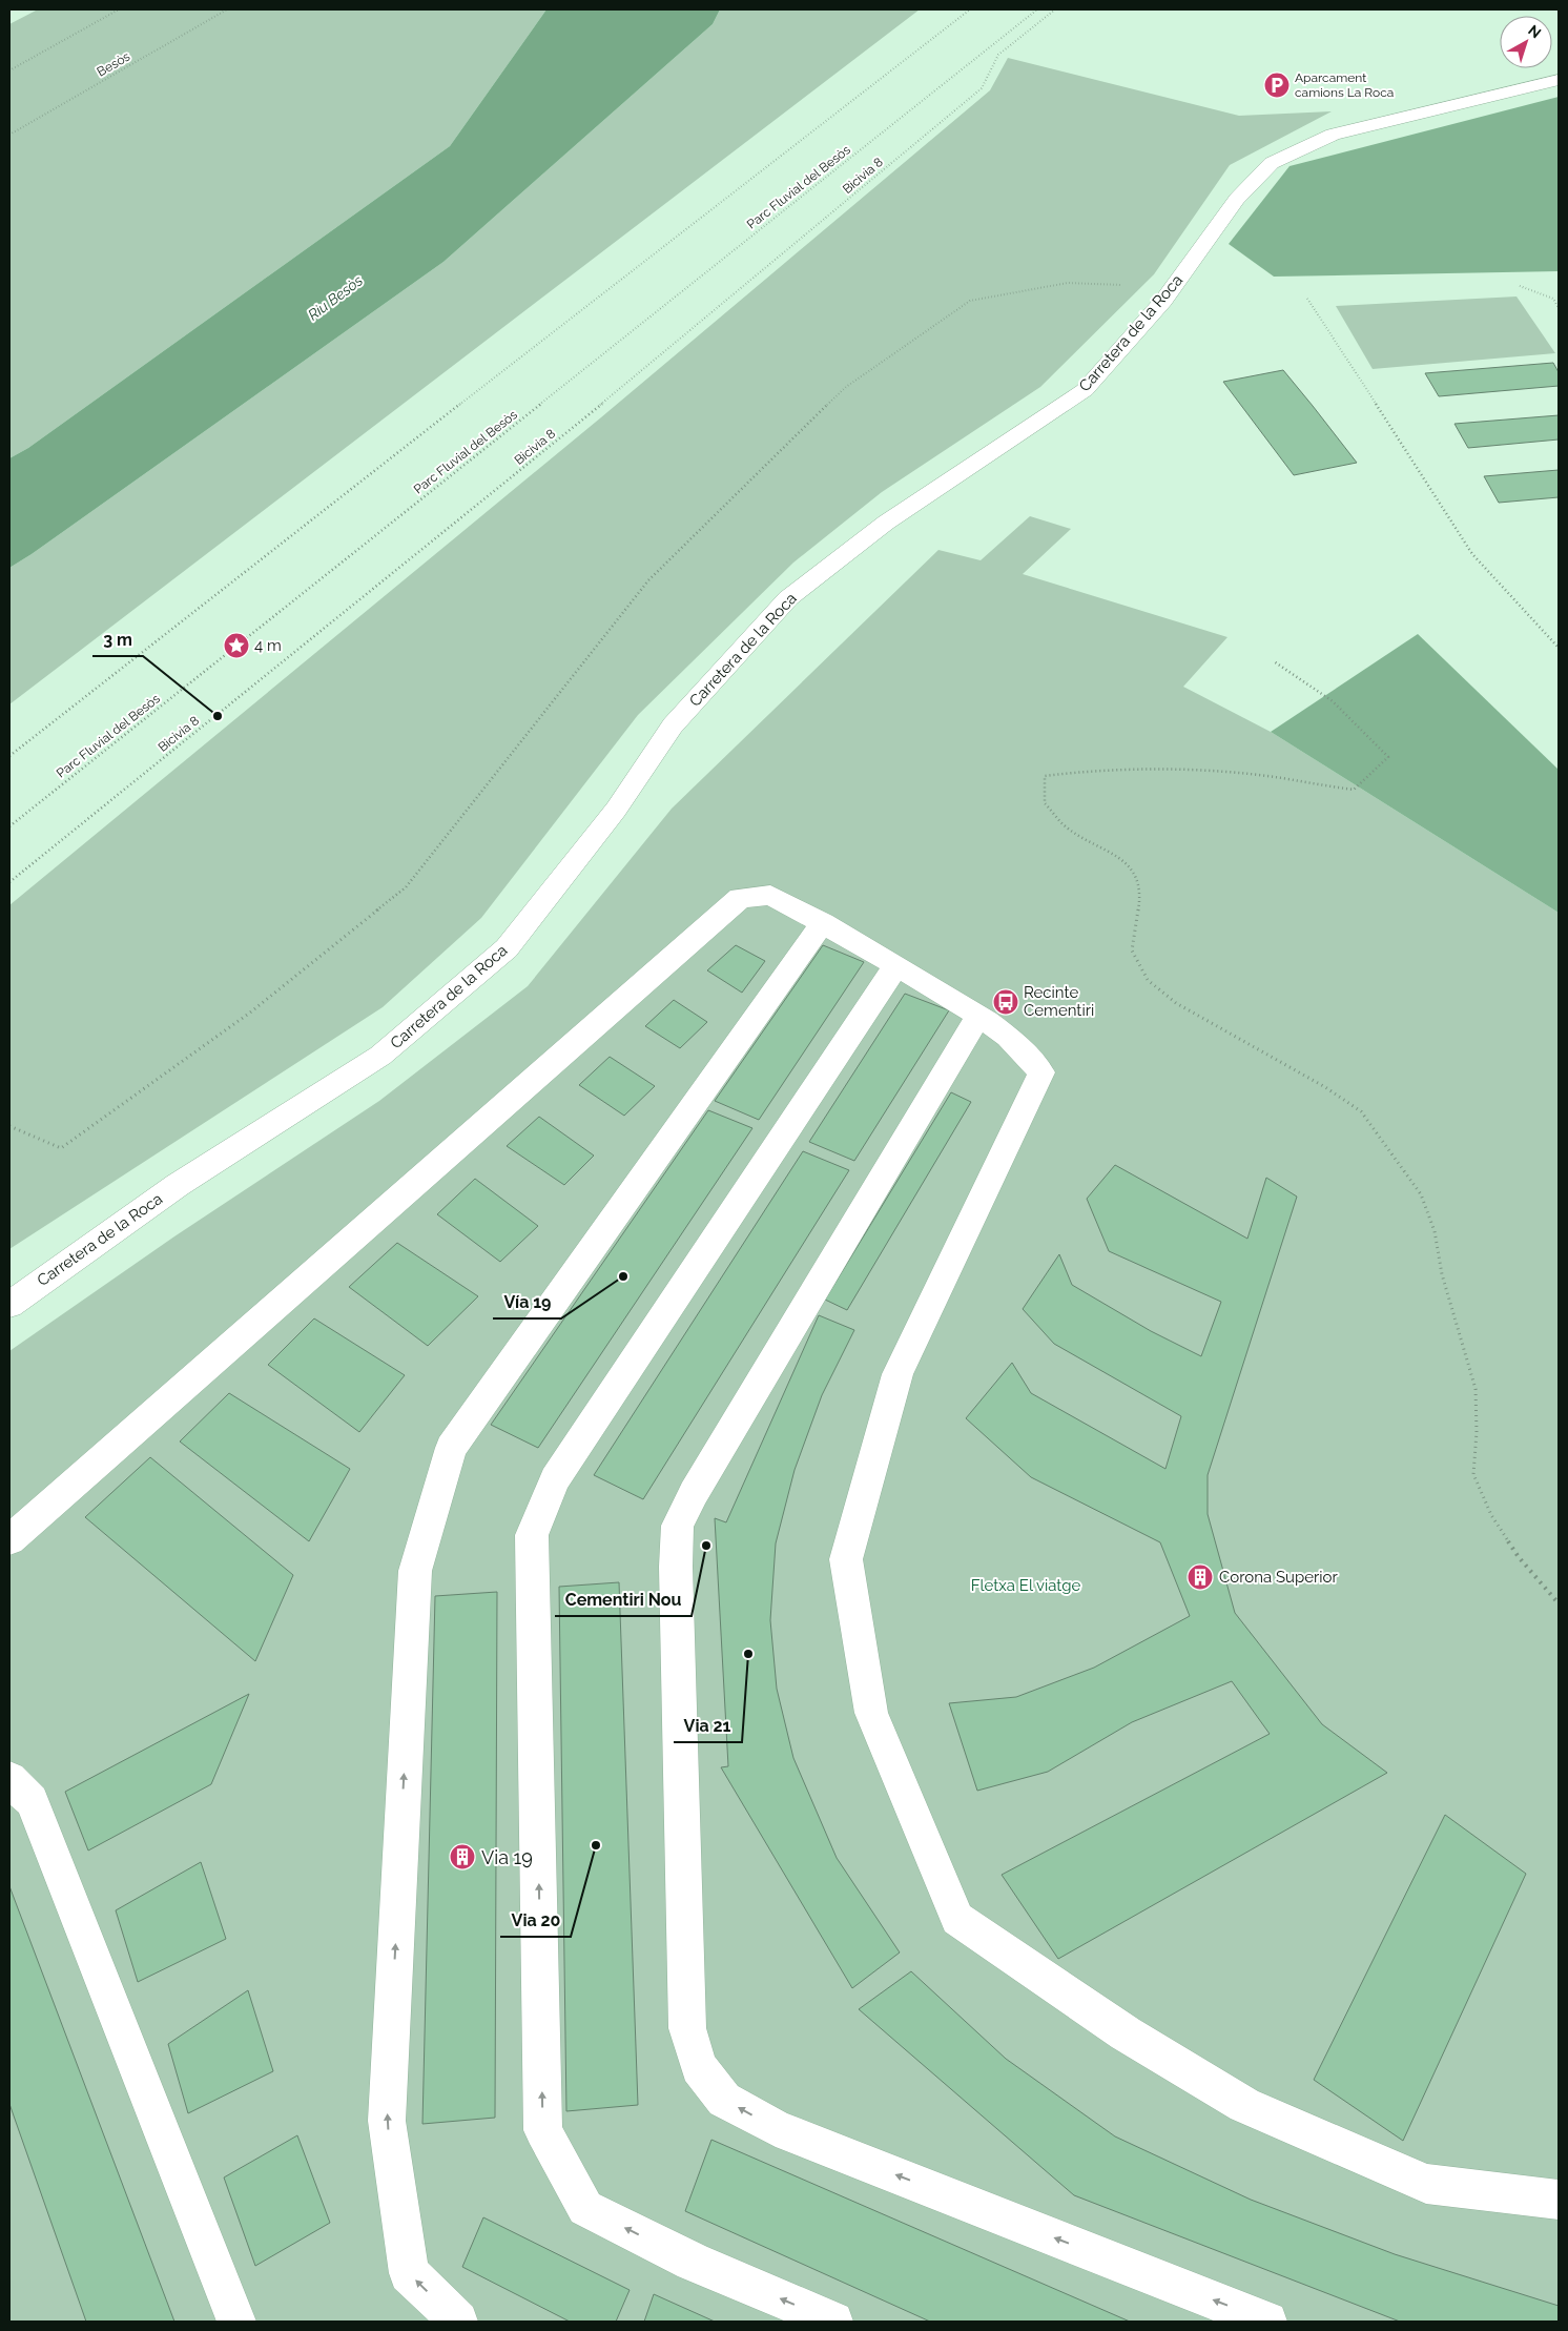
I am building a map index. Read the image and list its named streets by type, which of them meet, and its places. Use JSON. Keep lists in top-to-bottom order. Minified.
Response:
{"streets":{"street":["Carretera de la Roca"],"path":["Besòs","Bicivia 8","Parc Fluvial del Besòs"]},"water":["Riu Besòs"],"parks":["Fletxa El viatge"],"places":{"parking":["Aparcament camions La Roca"],"place":["4 m"],"other":["3 m","Vía 19","Cementiri Nou","Via 21","Via 20"],"bus stop":["Recinte Cementiri"],"building":["Corona Superior","Via 19"]},"north":"top right"}
